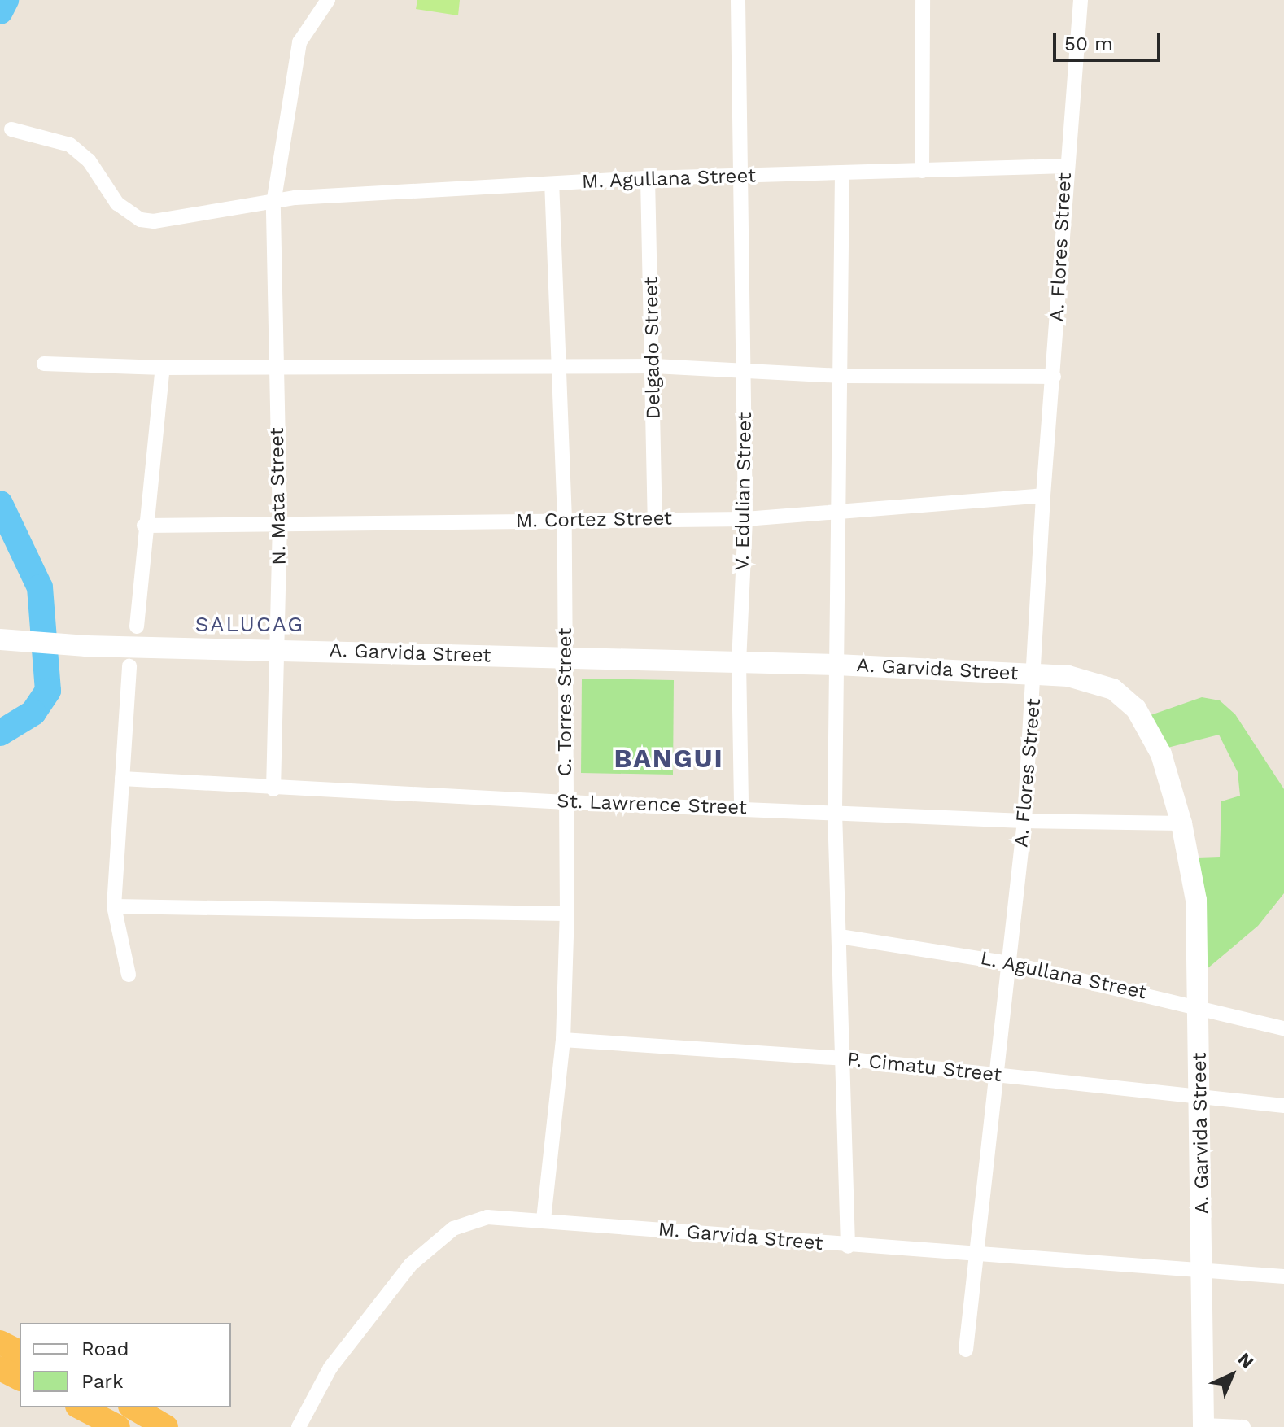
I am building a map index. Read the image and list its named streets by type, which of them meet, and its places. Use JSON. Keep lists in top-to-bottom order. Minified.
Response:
{"streets":{"main road":["A. Garvida Street"],"street":["M. Agullana Street","A. Flores Street","Delgado Street","V. Edulian Street","N. Mata Street","M. Cortez Street","C. Torres Street","St. Lawrence Street","L. Agullana Street","P. Cimatu Street","M. Garvida Street"]},"crossings":[["M. Agullana Street","A. Flores Street"],["M. Agullana Street","Delgado Street"],["M. Agullana Street","V. Edulian Street"],["M. Agullana Street","N. Mata Street"],["M. Agullana Street","C. Torres Street"],["A. Flores Street","M. Cortez Street"],["A. Flores Street","A. Garvida Street"],["A. Flores Street","St. Lawrence Street"],["A. Flores Street","L. Agullana Street"],["A. Flores Street","P. Cimatu Street"],["A. Flores Street","M. Garvida Street"],["Delgado Street","M. Cortez Street"],["V. Edulian Street","M. Cortez Street"],["V. Edulian Street","A. Garvida Street"],["V. Edulian Street","St. Lawrence Street"],["N. Mata Street","M. Cortez Street"],["N. Mata Street","A. Garvida Street"],["N. Mata Street","St. Lawrence Street"],["M. Cortez Street","C. Torres Street"],["A. Garvida Street","C. Torres Street"],["A. Garvida Street","St. Lawrence Street"],["A. Garvida Street","L. Agullana Street"],["A. Garvida Street","P. Cimatu Street"],["A. Garvida Street","M. Garvida Street"],["C. Torres Street","St. Lawrence Street"],["C. Torres Street","P. Cimatu Street"],["C. Torres Street","M. Garvida Street"]],"districts":["SALUCAG","BANGUI"],"legend":["Road","Park"],"scale_bar":"50 m","north":"top right"}
